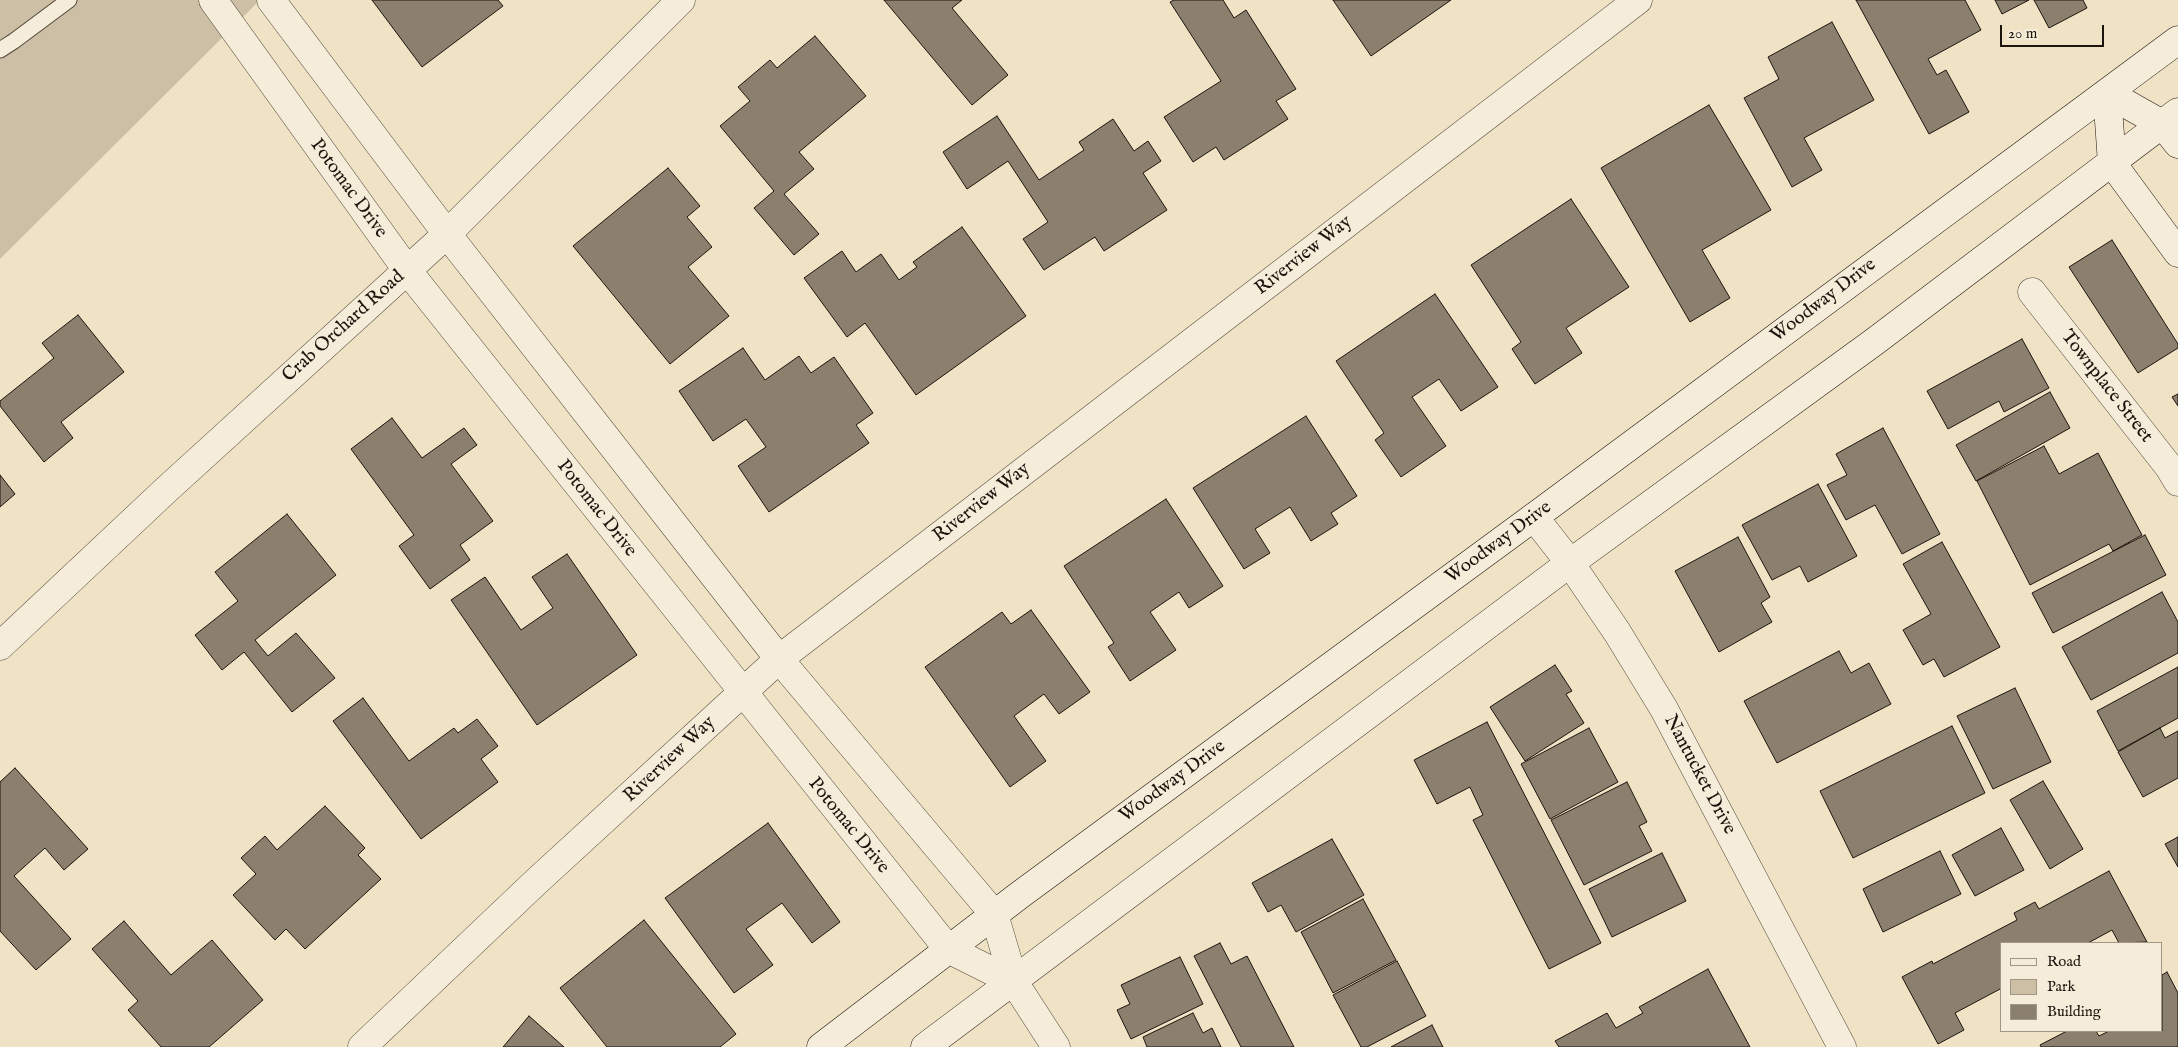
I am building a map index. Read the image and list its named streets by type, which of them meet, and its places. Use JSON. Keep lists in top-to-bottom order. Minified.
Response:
{"streets":{"street":["Potomac Drive","Riverview Way","Woodway Drive","Crab Orchard Road","Townplace Street","Nantucket Drive"]},"crossings":[["Potomac Drive","Riverview Way"],["Potomac Drive","Woodway Drive"],["Potomac Drive","Crab Orchard Road"],["Woodway Drive","Nantucket Drive"]],"legend":["Road","Park","Building"],"scale_bar":"20 m"}
